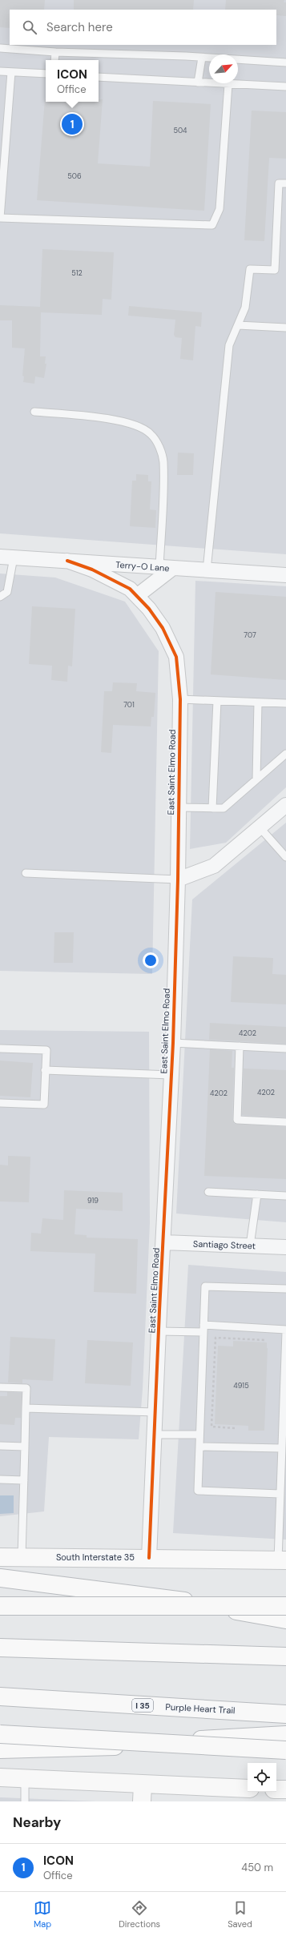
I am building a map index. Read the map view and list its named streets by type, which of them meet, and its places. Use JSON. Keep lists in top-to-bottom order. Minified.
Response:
{"streets":{"main road":["South Interstate 35","I 35","Purple Heart Trail"],"street":["Terry-O Lane","East Saint Elmo Road","Santiago Street"]},"crossings":[["Terry-O Lane","East Saint Elmo Road"],["East Saint Elmo Road","Santiago Street"],["East Saint Elmo Road","South Interstate 35"]],"house_numbers":["504","506","512","707","701","4202","4202","4202","919","4915"],"north":"top right","page":{"search":"Search here","popup":["ICON","Office"],"pins":"1","heading":"Nearby","list":[{"mark":"1","name":"ICON","note":"Office","value":"450 m"}],"nav":["Map","Directions","Saved"]}}
